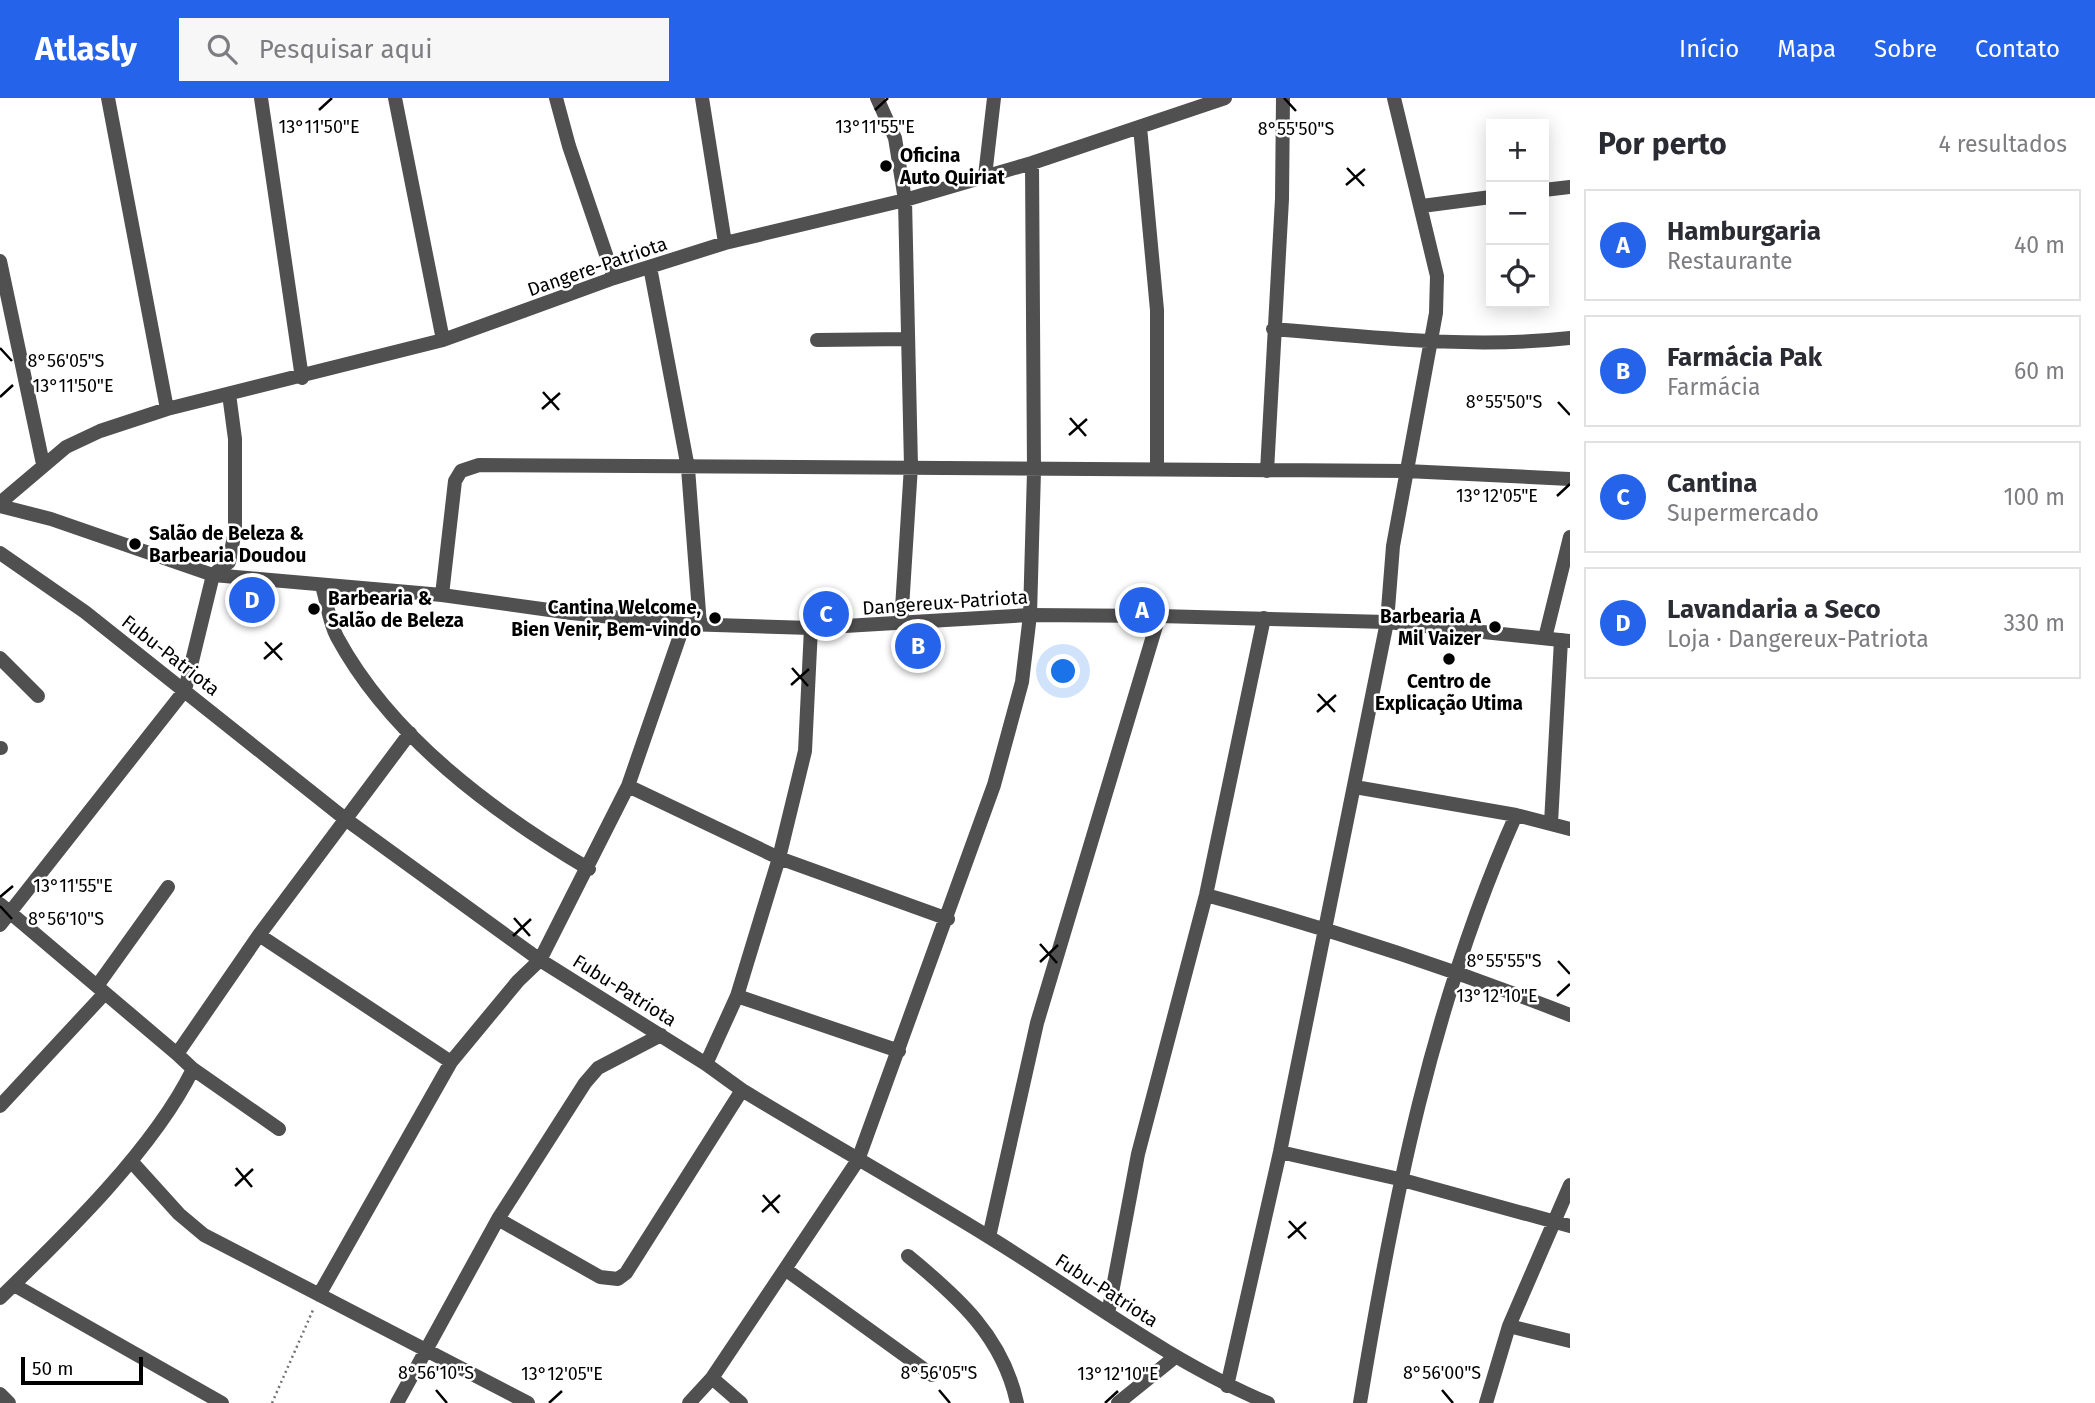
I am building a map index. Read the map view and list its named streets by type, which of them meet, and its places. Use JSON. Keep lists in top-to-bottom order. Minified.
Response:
{"streets":{"street":["Dangere-Patriota","Dangereux-Patriota","Fubu-Patriota"]},"crossings":[["Dangere-Patriota","Dangereux-Patriota"]],"places":["Oficina Auto Quiriat","Salão de Beleza & Barbearia Doudou","Barbearia & Salão de Beleza","Cantina Welcome, Bien Venir, Bem-vindo","Barbearia A Mil Vaizer","Centro de Explicação Utima"],"scale_bar":"50 m","page":{"header":"Atlasly","search":"Pesquisar aqui","nav":["Início","Mapa","Sobre","Contato"],"heading":["Por perto","4 resultados"],"map_buttons":["+","−"],"list":[{"mark":"A","name":"Hamburgaria","note":"Restaurante","value":"40 m"},{"mark":"B","name":"Farmácia Pak","note":"Farmácia","value":"60 m"},{"mark":"C","name":"Cantina","note":"Supermercado","value":"100 m"},{"mark":"D","name":"Lavandaria a Seco","note":"Loja · Dangereux-Patriota","value":"330 m"}],"pins":["D","A","C","B"],"scale":"50 m"},"coordinates":["13°11'50\"E","13°11'55\"E","8°55'50\"S","8°56'05\"S","13°12'05\"E","8°56'10\"S","8°55'55\"S","13°12'10\"E","8°56'00\"S"]}
